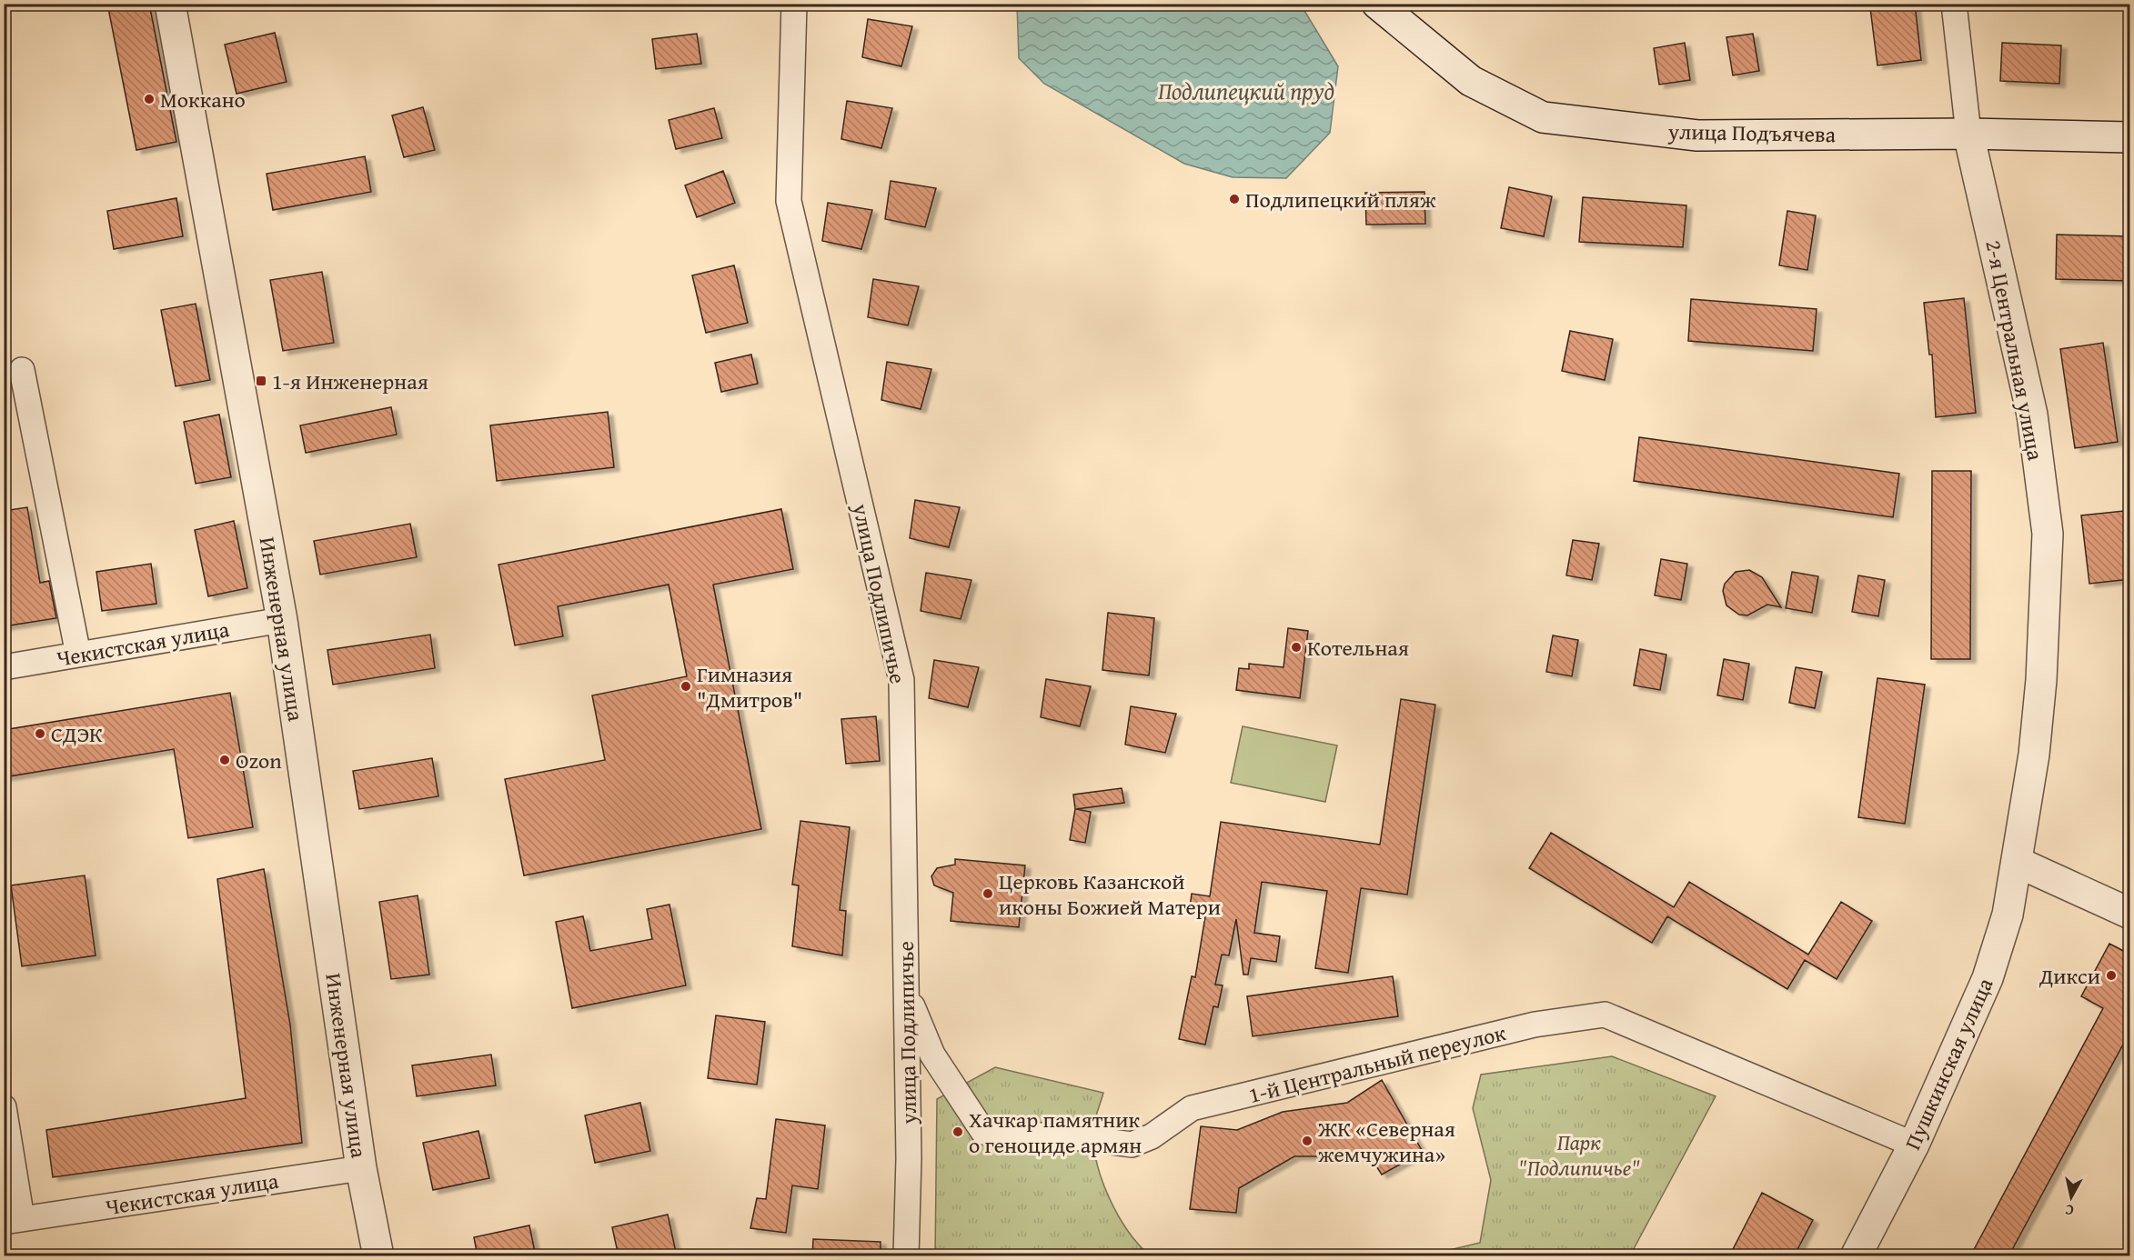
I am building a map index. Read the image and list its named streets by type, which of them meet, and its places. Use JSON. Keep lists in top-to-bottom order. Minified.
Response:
{"streets":{"street":["улица Подъячева","2-я Центральная улица","улица Подлипичье","Инженерная улица","Чекистская улица","1-й Центральный переулок","Пушкинская улица"]},"crossings":[["улица Подъячева","2-я Центральная улица"],["2-я Центральная улица","Пушкинская улица"],["улица Подлипичье","1-й Центральный переулок"],["Инженерная улица","Чекистская улица"],["1-й Центральный переулок","Пушкинская улица"]],"water":["Подлипецкий пруд"],"parks":["Парк \"Подлипичье\""],"places":{"other":["Моккано","Подлипецкий пляж","Котельная","Гимназия \"Дмитров\"","СДЭК","Ozon","Церковь Казанской иконы Божией Матери","Дикси","Хачкар памятник о геноциде армян","ЖК «Северная жемчужина»"],"transit":["1-я Инженерная"]},"north":"bottom"}
